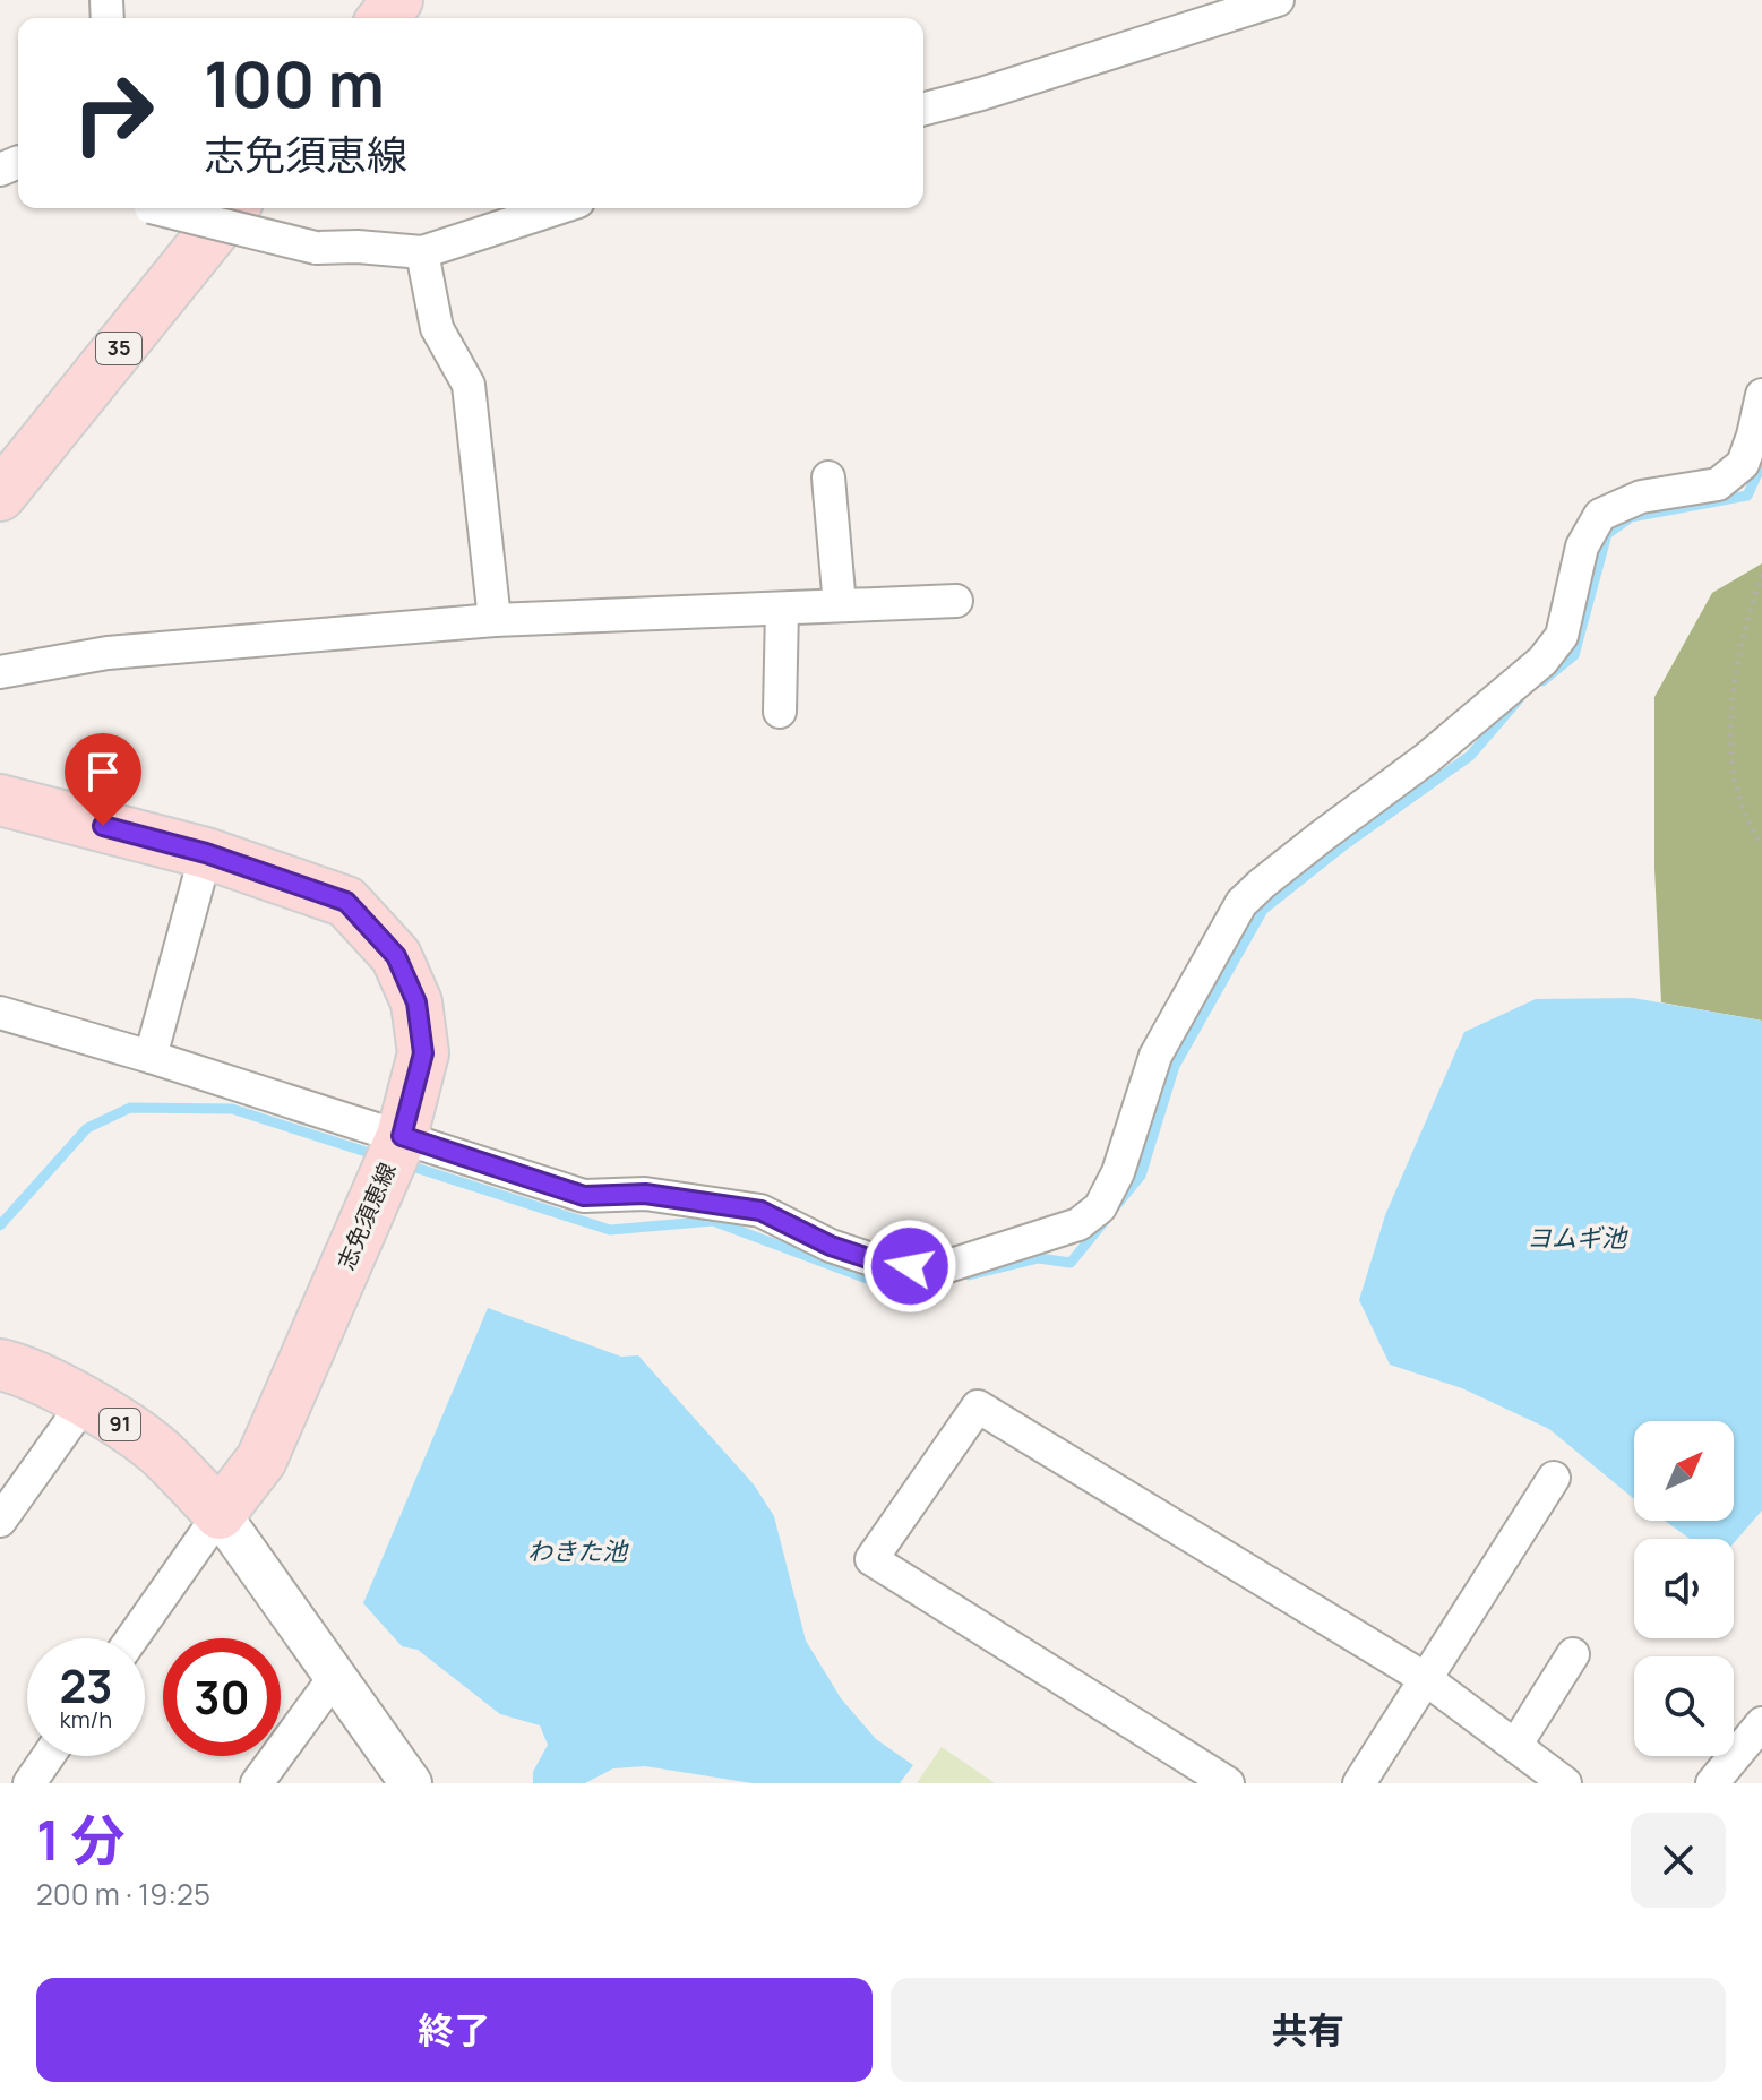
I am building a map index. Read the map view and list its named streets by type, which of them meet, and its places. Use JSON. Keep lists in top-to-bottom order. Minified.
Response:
{"streets":{"main road":["35","志免須恵線","91"]},"crossings":[["志免須恵線","91"]],"water":["ヨムギ池","わきた池"],"north":"top right","page":{"turn":["100 m","志免須恵線"],"speed":"23 km/h","limit":"30","heading":["1 分","200 m · 19:25"],"buttons":["終了","共有"]}}
